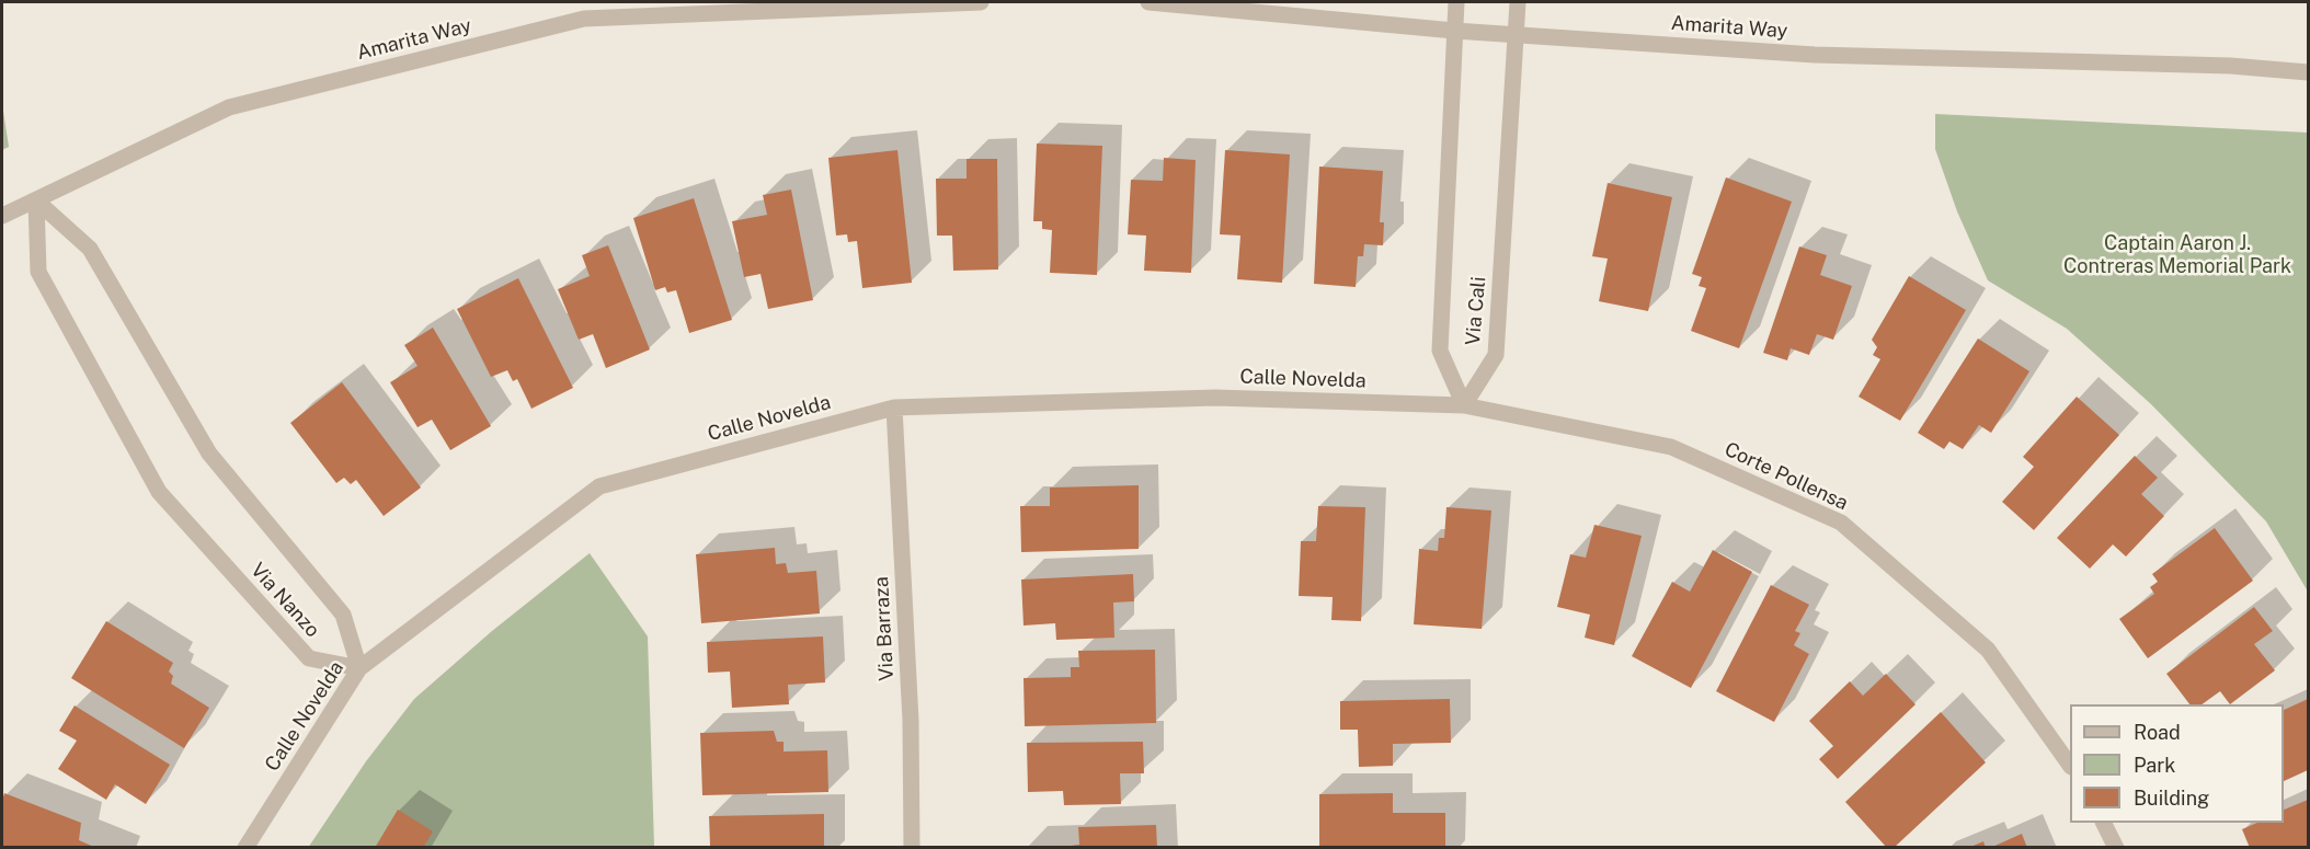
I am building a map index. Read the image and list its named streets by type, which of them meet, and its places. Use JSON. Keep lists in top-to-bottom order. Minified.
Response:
{"streets":{"street":["Amarita Way","Via Cali","Calle Novelda","Corte Pollensa","Via Nanzo","Via Barraza"]},"crossings":[["Amarita Way","Via Cali"],["Amarita Way","Via Nanzo"],["Via Cali","Calle Novelda"],["Via Cali","Corte Pollensa"],["Calle Novelda","Corte Pollensa"],["Calle Novelda","Via Nanzo"],["Calle Novelda","Via Barraza"]],"parks":["Captain Aaron J. Contreras Memorial Park"],"legend":["Road","Park","Building"]}
